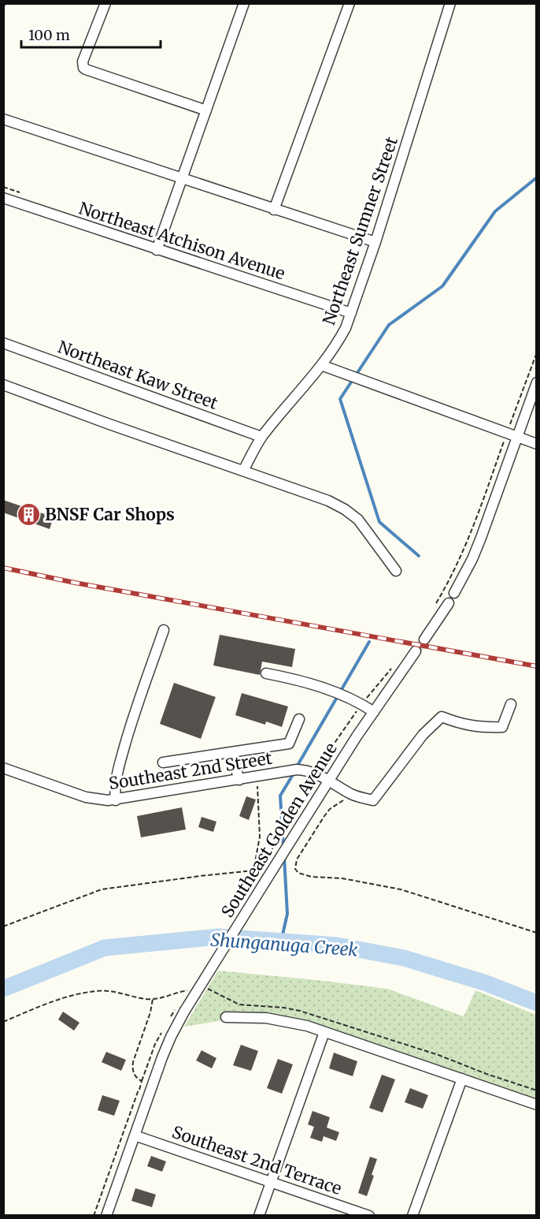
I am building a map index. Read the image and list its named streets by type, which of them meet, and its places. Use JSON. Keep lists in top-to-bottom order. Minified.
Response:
{"streets":{"street":["Northeast Sumner Street","Northeast Atchison Avenue","Northeast Kaw Street","Southeast 2nd Street","Southeast Golden Avenue","Southeast 2nd Terrace"]},"crossings":[["Northeast Sumner Street","Northeast Atchison Avenue"],["Northeast Sumner Street","Northeast Kaw Street"],["Southeast 2nd Street","Southeast Golden Avenue"],["Southeast Golden Avenue","Southeast 2nd Terrace"]],"water":["Shunganuga Creek"],"places":{"building":["BNSF Car Shops"]},"scale_bar":"100 m"}
